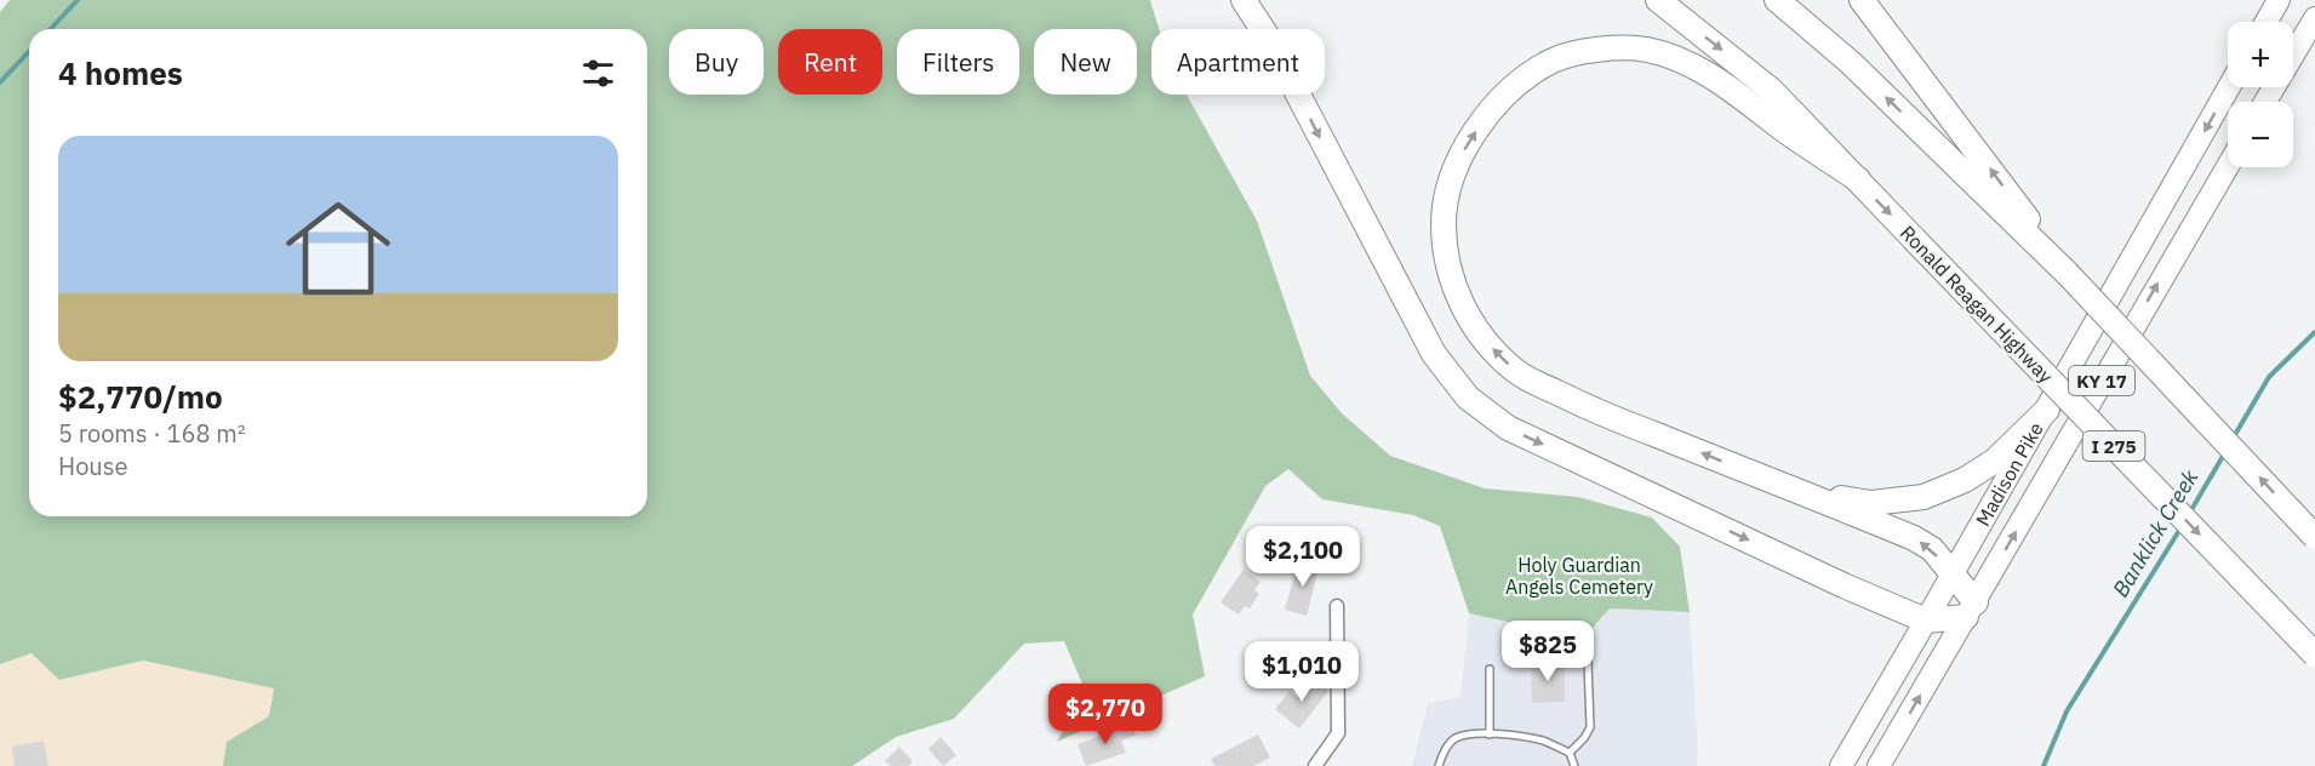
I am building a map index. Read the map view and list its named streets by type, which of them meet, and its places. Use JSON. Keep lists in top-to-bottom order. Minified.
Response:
{"streets":{"highway":["Ronald Reagan Highway","I 275"],"main road":["KY 17","Madison Pike"]},"water":["Banklick Creek"],"parks":["Holy Guardian Angels Cemetery"],"page":{"map_buttons":["+","−"],"chip":["Buy","Rent","Filters","New","Apartment"],"heading":"4 homes","list":[{"name":"$2,770/mo","note":"5 rooms · 168 m² · House"}],"price":["$2,100","$825","$1,010","$2,770"]}}
